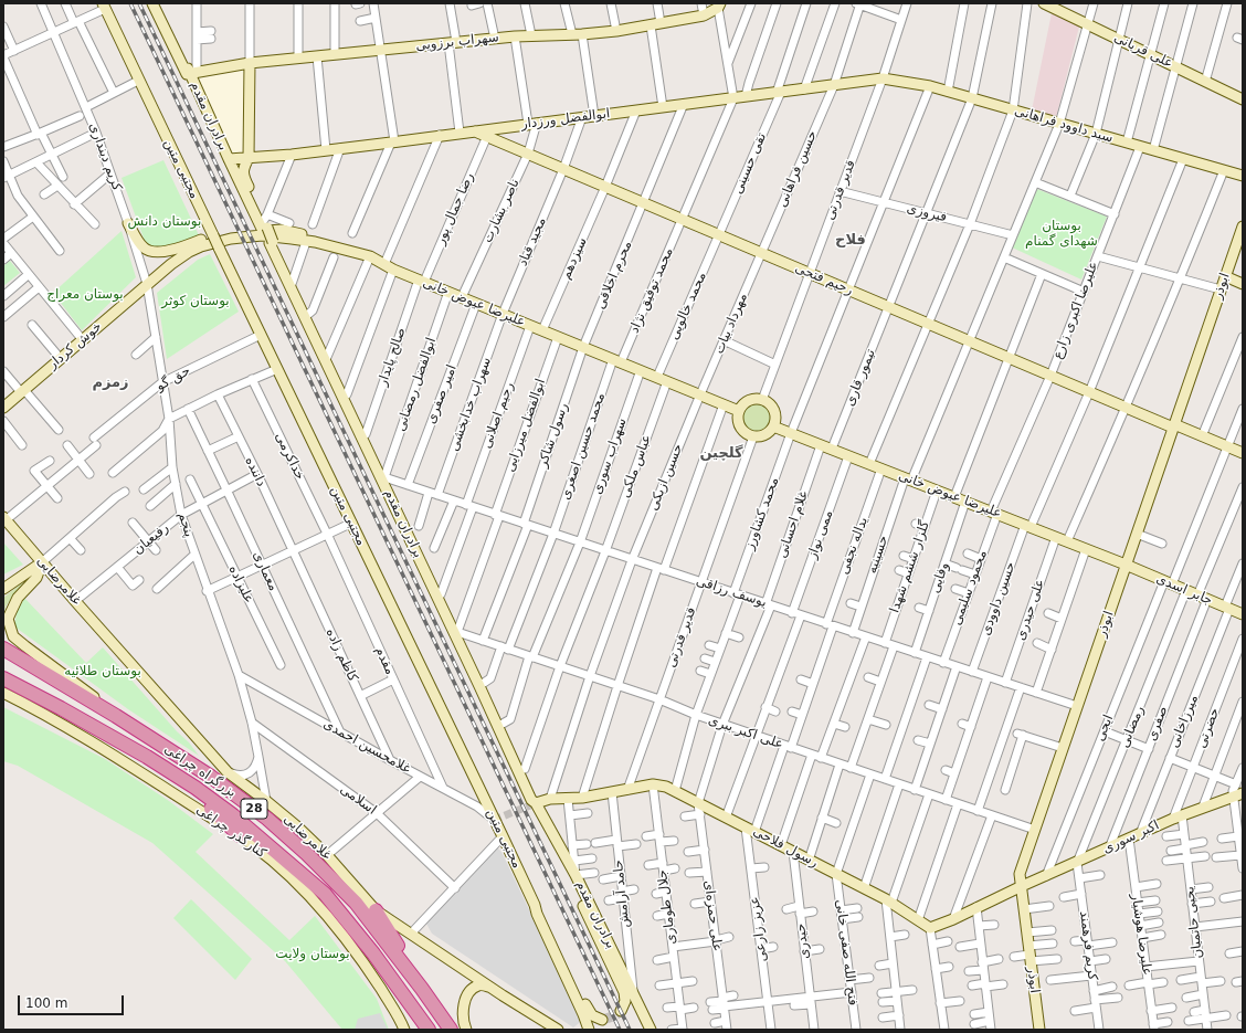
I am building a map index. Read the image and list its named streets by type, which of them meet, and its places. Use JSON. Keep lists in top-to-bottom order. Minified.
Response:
{"streets":{"highway":["بزرگراه چراغی","28"],"street":["سهراب برزویی","علی قربانی","برادران مقدم","ابوالفضل ورزدار","سید داوود فراهانی","کریم دینداری","تقی حسینی","مجتبی متین","حسین فراهانی","قدیر قدرتی","رضا جمال پور","ناصر بشارت","فیروزی","مجید قباد","سیزدهم","محرم اخلاقی","رحیم فتحی","ابوذر","محمد توفیق ‌نژاد","علیرضا عیوض خانی","محمد خالویی","علیرضا اکبری زارع","مهرداد بیات","خوش کردار","صالح پایدار","تیمور قاری","حق گو","ابوالفضل رمضانی","امیر صفری","سهراب خدابخشی","رحیم اصلانی","ابوالفضل میرزایی","رسول شاکر","محمد حسین اصغری","خداکرمی","سهراب سوری","عباس ملکی","داننده","حسین ازبکی","محمد کشاورز","پنجم","غلام احسانی","ممی نواز","رفیعیان","یداله نجفی","حسینیه","گلزار ششم شهدا","معماری","وفایی","غلامرضایی","علیزاده","محمود سلیمی","جابر اسدی","یوسف رزاقی","حسین داوودی","علی حیدری","کاظم زاده","مقدم","میرزاخانی","صفری","رمضانی","ایجی","حضرتی","علی اکبر ببری","غلامحسین احمدی","اسلامی","کنارگذر چراغی","اکبر سوری","رسول فلاحی","حامد آرامش","جلال طوماری","علی حمزه‌ای","یحیی حاتمیان","عزیز زارعی","علیرضا هوشیار","حیدری","کریم فرهمند","فتح الله صفی خانی"]},"crossings":[["سهراب برزویی","برادران مقدم"],["علی قربانی","حسینیه"],["برادران مقدم","ابوالفضل ورزدار"],["برادران مقدم","صالح پایدار"],["برادران مقدم","ابوالفضل رمضانی"],["برادران مقدم","رحیم اصلانی"],["برادران مقدم","ابوالفضل میرزایی"],["برادران مقدم","محمد حسین اصغری"],["برادران مقدم","سهراب سوری"],["برادران مقدم","عباس ملکی"],["برادران مقدم","یوسف رزاقی"],["برادران مقدم","علی اکبر ببری"],["برادران مقدم","رسول فلاحی"],["برادران مقدم","حامد آرامش"],["ابوالفضل ورزدار","سید داوود فراهانی"],["ابوالفضل ورزدار","تقی حسینی"],["ابوالفضل ورزدار","حسین فراهانی"],["ابوالفضل ورزدار","قدیر قدرتی"],["ابوالفضل ورزدار","ناصر بشارت"],["ابوالفضل ورزدار","مجید قباد"],["ابوالفضل ورزدار","سیزدهم"],["ابوالفضل ورزدار","محرم اخلاقی"],["ابوالفضل ورزدار","رحیم فتحی"],["ابوالفضل ورزدار","محمد توفیق ‌نژاد"],["سید داوود فراهانی","قدیر قدرتی"],["سید داوود فراهانی","علیرضا اکبری زارع"],["سید داوود فراهانی","تیمور قاری"],["سید داوود فراهانی","محمد کشاورز"],["سید داوود فراهانی","حسینیه"],["سید داوود فراهانی","حسین داوودی"],["کریم دینداری","خوش کردار"],["کریم دینداری","پنجم"],["تقی حسینی","رحیم فتحی"],["تقی حسینی","محمد خالویی"],["مجتبی متین","حق گو"],["مجتبی متین","غلامحسین احمدی"],["حسین فراهانی","رحیم فتحی"],["حسین فراهانی","مهرداد بیات"],["قدیر قدرتی","فیروزی"],["قدیر قدرتی","رحیم فتحی"],["قدیر قدرتی","علیرضا عیوض خانی"],["قدیر قدرتی","یوسف رزاقی"],["قدیر قدرتی","علی اکبر ببری"],["قدیر قدرتی","رسول فلاحی"],["رضا جمال پور","رحیم فتحی"],["رضا جمال پور","علیرضا عیوض خانی"],["رضا جمال پور","صالح پایدار"],["ناصر بشارت","رحیم فتحی"],["ناصر بشارت","علیرضا عیوض خانی"],["فیروزی","تیمور قاری"],["فیروزی","محمد کشاورز"],["فیروزی","حسینیه"],["مجید قباد","رحیم فتحی"],["مجید قباد","علیرضا عیوض خانی"],["مجید قباد","سهراب خدابخشی"],["سیزدهم","رحیم فتحی"],["سیزدهم","علیرضا عیوض خانی"],["محرم اخلاقی","رحیم فتحی"],["محرم اخلاقی","علیرضا عیوض خانی"],["محرم اخلاقی","رسول شاکر"],["رحیم فتحی","ابوذر"],["رحیم فتحی","محمد توفیق ‌نژاد"],["رحیم فتحی","محمد خالویی"],["رحیم فتحی","علیرضا اکبری زارع"],["رحیم فتحی","مهرداد بیات"],["رحیم فتحی","تیمور قاری"],["رحیم فتحی","محمد کشاورز"],["رحیم فتحی","حسینیه"],["رحیم فتحی","حسین داوودی"],["رحیم فتحی","ایجی"],["ابوذر","علیرضا عیوض خانی"],["ابوذر","جابر اسدی"],["ابوذر","یوسف رزاقی"],["ابوذر","علی اکبر ببری"],["ابوذر","اکبر سوری"],["محمد توفیق ‌نژاد","علیرضا عیوض خانی"],["محمد توفیق ‌نژاد","محمد حسین اصغری"],["علیرضا عیوض خانی","محمد خالویی"],["علیرضا عیوض خانی","علیرضا اکبری زارع"],["علیرضا عیوض خانی","مهرداد بیات"],["علیرضا عیوض خانی","خوش کردار"],["علیرضا عیوض خانی","صالح پایدار"],["علیرضا عیوض خانی","تیمور قاری"],["علیرضا عیوض خانی","ابوالفضل رمضانی"],["علیرضا عیوض خانی","امیر صفری"],["علیرضا عیوض خانی","سهراب خدابخشی"],["علیرضا عیوض خانی","رحیم اصلانی"],["علیرضا عیوض خانی","ابوالفضل میرزایی"],["علیرضا عیوض خانی","رسول شاکر"],["علیرضا عیوض خانی","محمد حسین اصغری"],["علیرضا عیوض خانی","سهراب سوری"],["علیرضا عیوض خانی","عباس ملکی"],["علیرضا عیوض خانی","حسین ازبکی"],["علیرضا عیوض خانی","محمد کشاورز"],["علیرضا عیوض خانی","غلام احسانی"],["علیرضا عیوض خانی","ممی نواز"],["علیرضا عیوض خانی","یداله نجفی"],["علیرضا عیوض خانی","حسینیه"],["علیرضا عیوض خانی","گلزار ششم شهدا"],["علیرضا عیوض خانی","وفایی"],["علیرضا عیوض خانی","محمود سلیمی"],["علیرضا عیوض خانی","جابر اسدی"],["علیرضا عیوض خانی","حسین داوودی"],["علیرضا عیوض خانی","علی حیدری"],["علیرضا اکبری زارع","محمود سلیمی"],["مهرداد بیات","حسین ازبکی"],["خوش کردار","پنجم"],["حق گو","پنجم"],["حق گو","غلامرضایی"],["ابوالفضل رمضانی","یوسف رزاقی"],["امیر صفری","یوسف رزاقی"],["سهراب خدابخشی","یوسف رزاقی"],["رحیم اصلانی","یوسف رزاقی"],["ابوالفضل میرزایی","یوسف رزاقی"],["ابوالفضل میرزایی","علی اکبر ببری"],["رسول شاکر","یوسف رزاقی"],["رسول شاکر","علی اکبر ببری"],["محمد حسین اصغری","یوسف رزاقی"],["محمد حسین اصغری","علی اکبر ببری"],["خداکرمی","مقدم"],["سهراب سوری","یوسف رزاقی"],["سهراب سوری","علی اکبر ببری"],["عباس ملکی","یوسف رزاقی"],["عباس ملکی","علی اکبر ببری"],["داننده","رفیعیان"],["داننده","کاظم زاده"],["حسین ازبکی","یوسف رزاقی"],["محمد کشاورز","یوسف رزاقی"],["پنجم","رفیعیان"],["پنجم","غلامرضایی"],["پنجم","غلامحسین احمدی"],["پنجم","اسلامی"],["غلام احسانی","یوسف رزاقی"],["غلام احسانی","علی اکبر ببری"],["غلام احسانی","رسول فلاحی"],["غلام احسانی","علی حمزه‌ای"],["ممی نواز","یوسف رزاقی"],["ممی نواز","علی اکبر ببری"],["رفیعیان","معماری"],["رفیعیان","غلامرضایی"],["رفیعیان","علیزاده"],["یداله نجفی","یوسف رزاقی"],["یداله نجفی","علی اکبر ببری"],["یداله نجفی","رسول فلاحی"],["یداله نجفی","عزیز زارعی"],["حسینیه","یوسف رزاقی"],["گلزار ششم شهدا","یوسف رزاقی"],["معماری","غلامحسین احمدی"],["وفایی","یوسف رزاقی"],["محمود سلیمی","یوسف رزاقی"],["جابر اسدی","میرزاخانی"],["جابر اسدی","صفری"],["جابر اسدی","رمضانی"],["جابر اسدی","ایجی"],["یوسف رزاقی","حسین داوودی"],["یوسف رزاقی","علی حیدری"],["کاظم زاده","غلامحسین احمدی"],["مقدم","غلامحسین احمدی"],["میرزاخانی","اکبر سوری"],["صفری","اکبر سوری"],["رمضانی","اکبر سوری"],["رمضانی","کریم فرهمند"],["ایجی","اکبر سوری"],["حضرتی","اکبر سوری"],["حضرتی","یحیی حاتمیان"],["اکبر سوری","یحیی حاتمیان"],["اکبر سوری","علیرضا هوشیار"],["اکبر سوری","کریم فرهمند"],["رسول فلاحی","حامد آرامش"],["رسول فلاحی","جلال طوماری"],["رسول فلاحی","علی حمزه‌ای"],["رسول فلاحی","عزیز زارعی"],["رسول فلاحی","حیدری"],["رسول فلاحی","فتح الله صفی خانی"]],"districts":["فلاح","زمزم","گلچین"],"parks":["بوستان دانش","بوستان شهدای گمنام","بوستان معراج","بوستان کوثر","بوستان طلائیه","بوستان ولایت"],"scale_bar":"100 m"}
